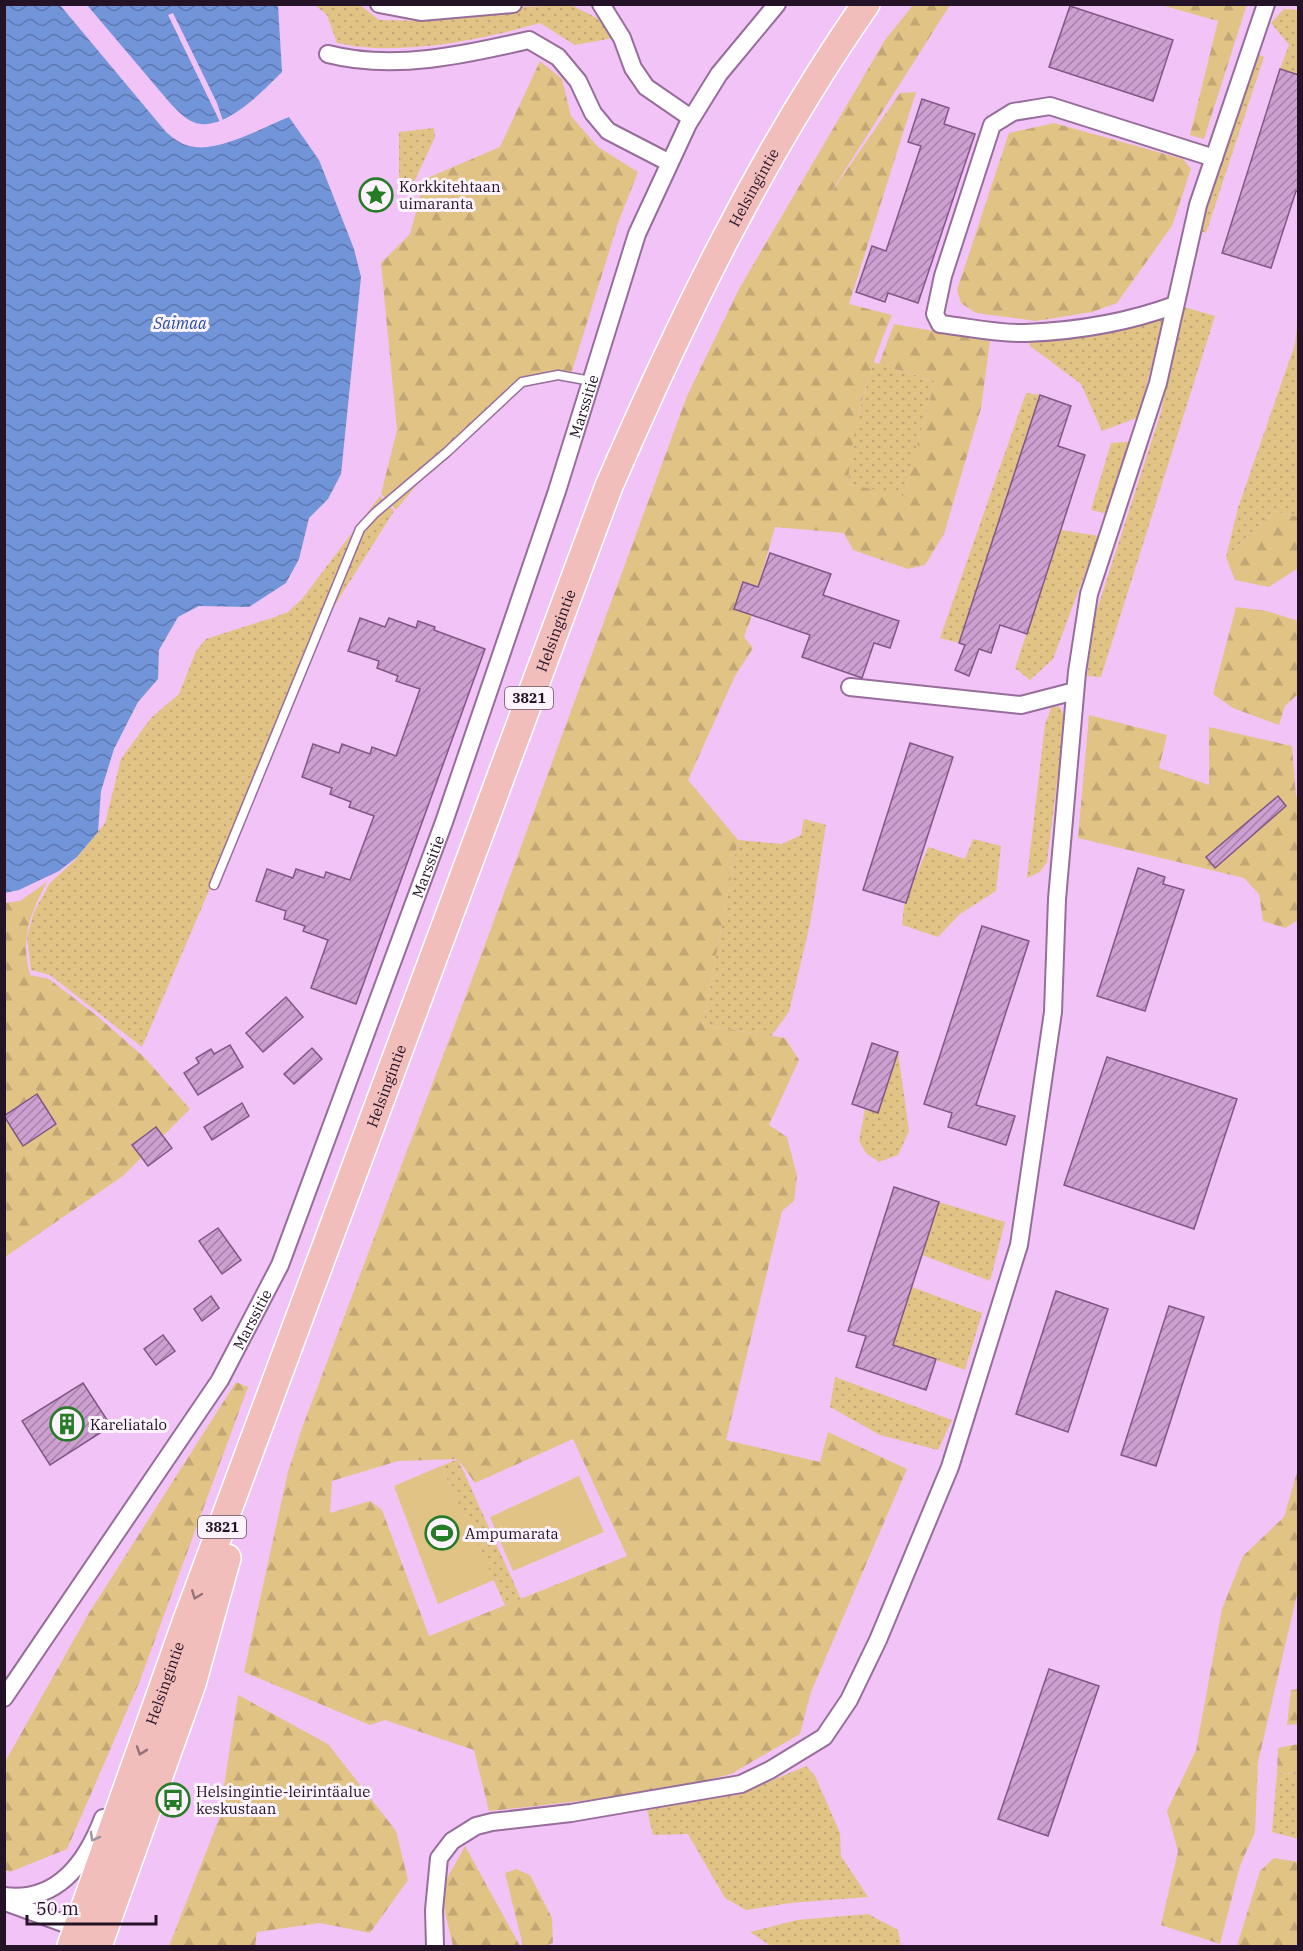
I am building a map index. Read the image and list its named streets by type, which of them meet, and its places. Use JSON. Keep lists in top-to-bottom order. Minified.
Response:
{"streets":{"main road":["Helsingintie","3821"],"street":["Marssitie"]},"water":["Saimaa"],"places":{"place":["Korkkitehtaan uimaranta"],"building":["Kareliatalo"],"sports":["Ampumarata"],"bus stop":["Helsingintie-leirintäalue keskustaan"]},"scale_bar":"50 m"}
